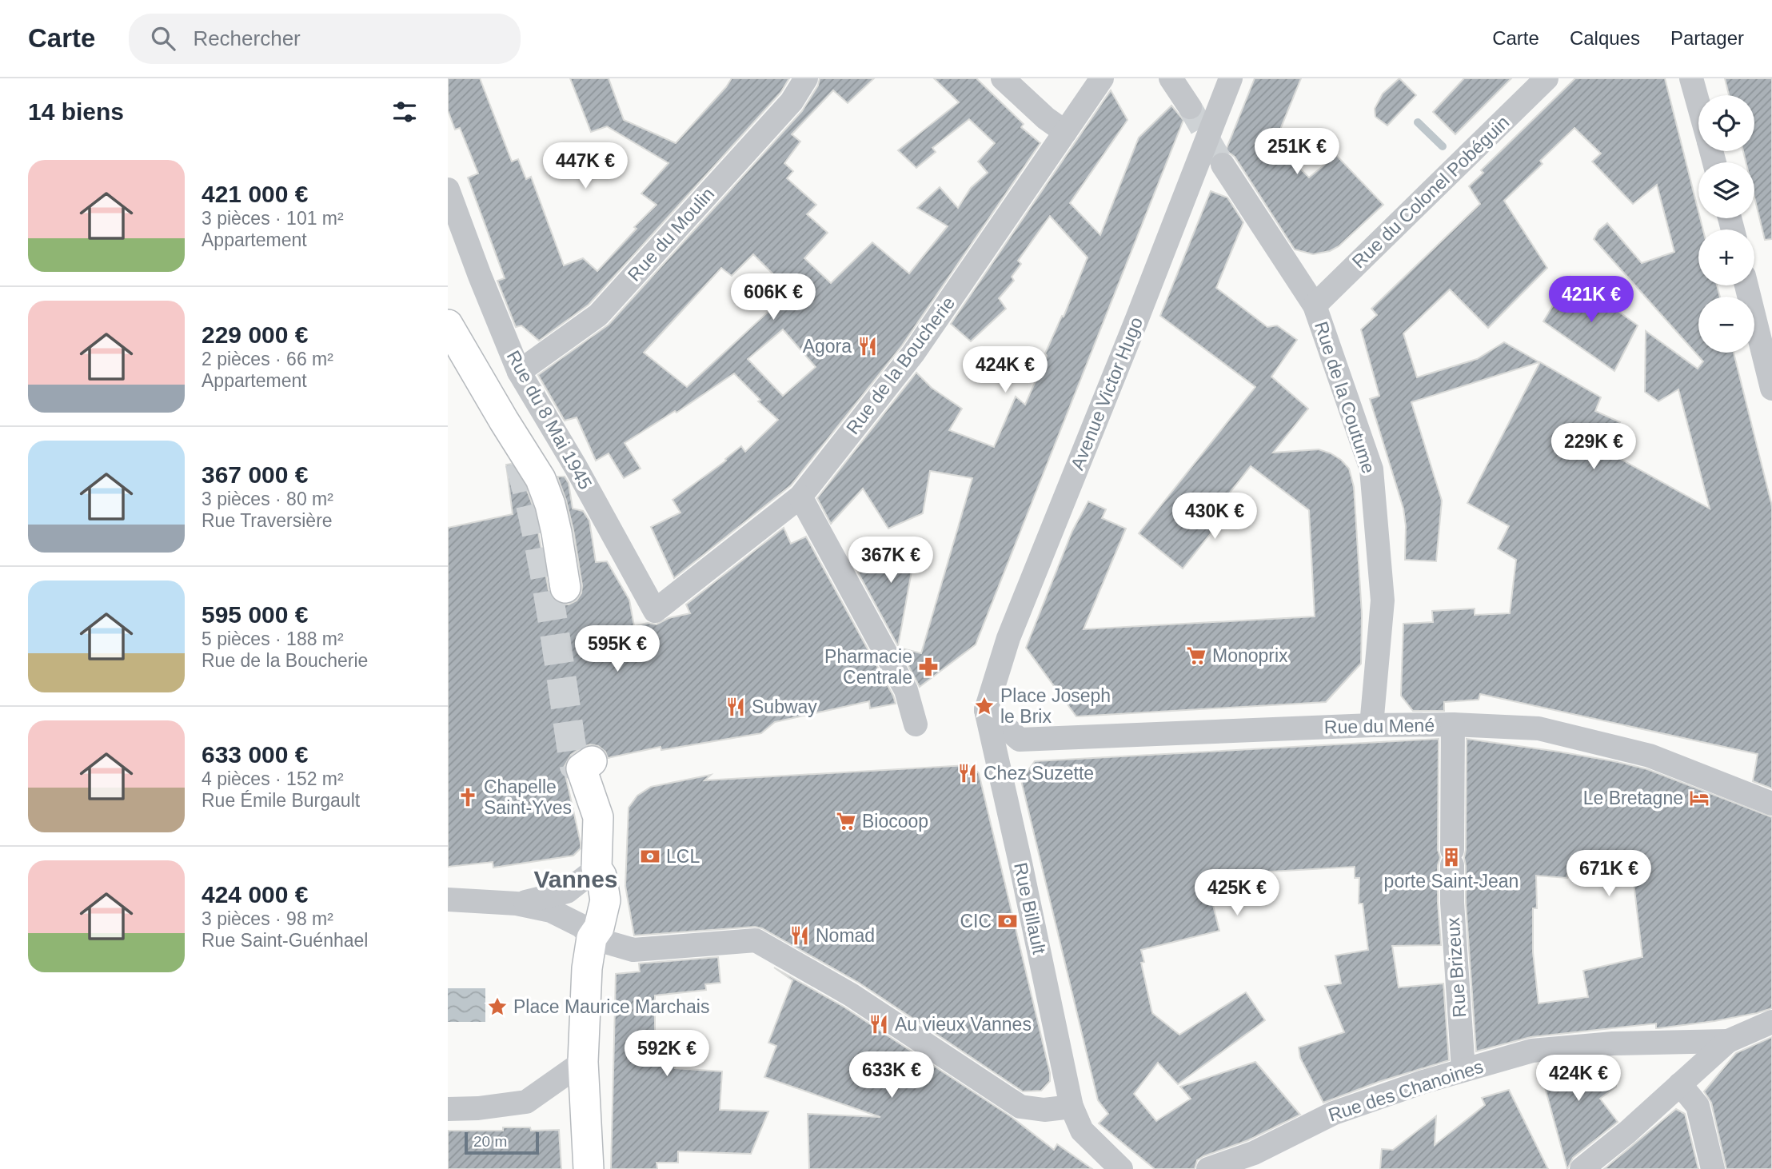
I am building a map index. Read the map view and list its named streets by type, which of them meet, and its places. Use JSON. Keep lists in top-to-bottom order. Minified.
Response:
{"streets":{"street":["Rue du Colonel Pobéguin","Rue du Moulin","Rue de la Boucherie","Avenue Victor Hugo","Rue de la Coutume","Rue du 8 Mai 1945","Rue du Mené","Rue Billault","Rue Brizeux","Rue des Chanoines"]},"crossings":[["Rue du Colonel Pobéguin","Rue de la Coutume"],["Rue du Moulin","Rue du 8 Mai 1945"],["Rue de la Boucherie","Rue du 8 Mai 1945"],["Avenue Victor Hugo","Rue du Mené"],["Avenue Victor Hugo","Rue Billault"],["Rue de la Coutume","Rue du Mené"],["Rue du Mené","Rue Billault"],["Rue du Mené","Rue Brizeux"],["Rue Brizeux","Rue des Chanoines"]],"districts":["Vannes"],"places":{"restaurant":["Agora","Subway","Chez Suzette","Nomad","Au vieux Vannes"],"supermarket":["Monoprix","Biocoop"],"pharmacy":["Pharmacie Centrale"],"place":["Place Joseph le Brix","Place Maurice Marchais"],"church":["Chapelle Saint-Yves"],"hotel":["Le Bretagne"],"bank":["LCL","CIC"],"building":["porte Saint-Jean"]},"scale_bar":"20 m","page":{"header":"Carte","search":"Rechercher","nav":["Carte","Calques","Partager"],"heading":"14 biens","map_buttons":["+","−"],"price":["251K €","447K €","606K €","421K €","424K €","229K €","430K €","367K €","595K €","671K €","425K €","592K €","633K €","424K €"],"list":[{"name":"421 000 €","note":"3 pièces · 101 m² · Appartement"},{"name":"229 000 €","note":"2 pièces · 66 m² · Appartement"},{"name":"367 000 €","note":"3 pièces · 80 m² · Rue Traversière"},{"name":"595 000 €","note":"5 pièces · 188 m² · Rue de la Boucherie"},{"name":"633 000 €","note":"4 pièces · 152 m² · Rue Émile Burgault"},{"name":"424 000 €","note":"3 pièces · 98 m² · Rue Saint-Guénhael"}],"scale":"20 m"}}
